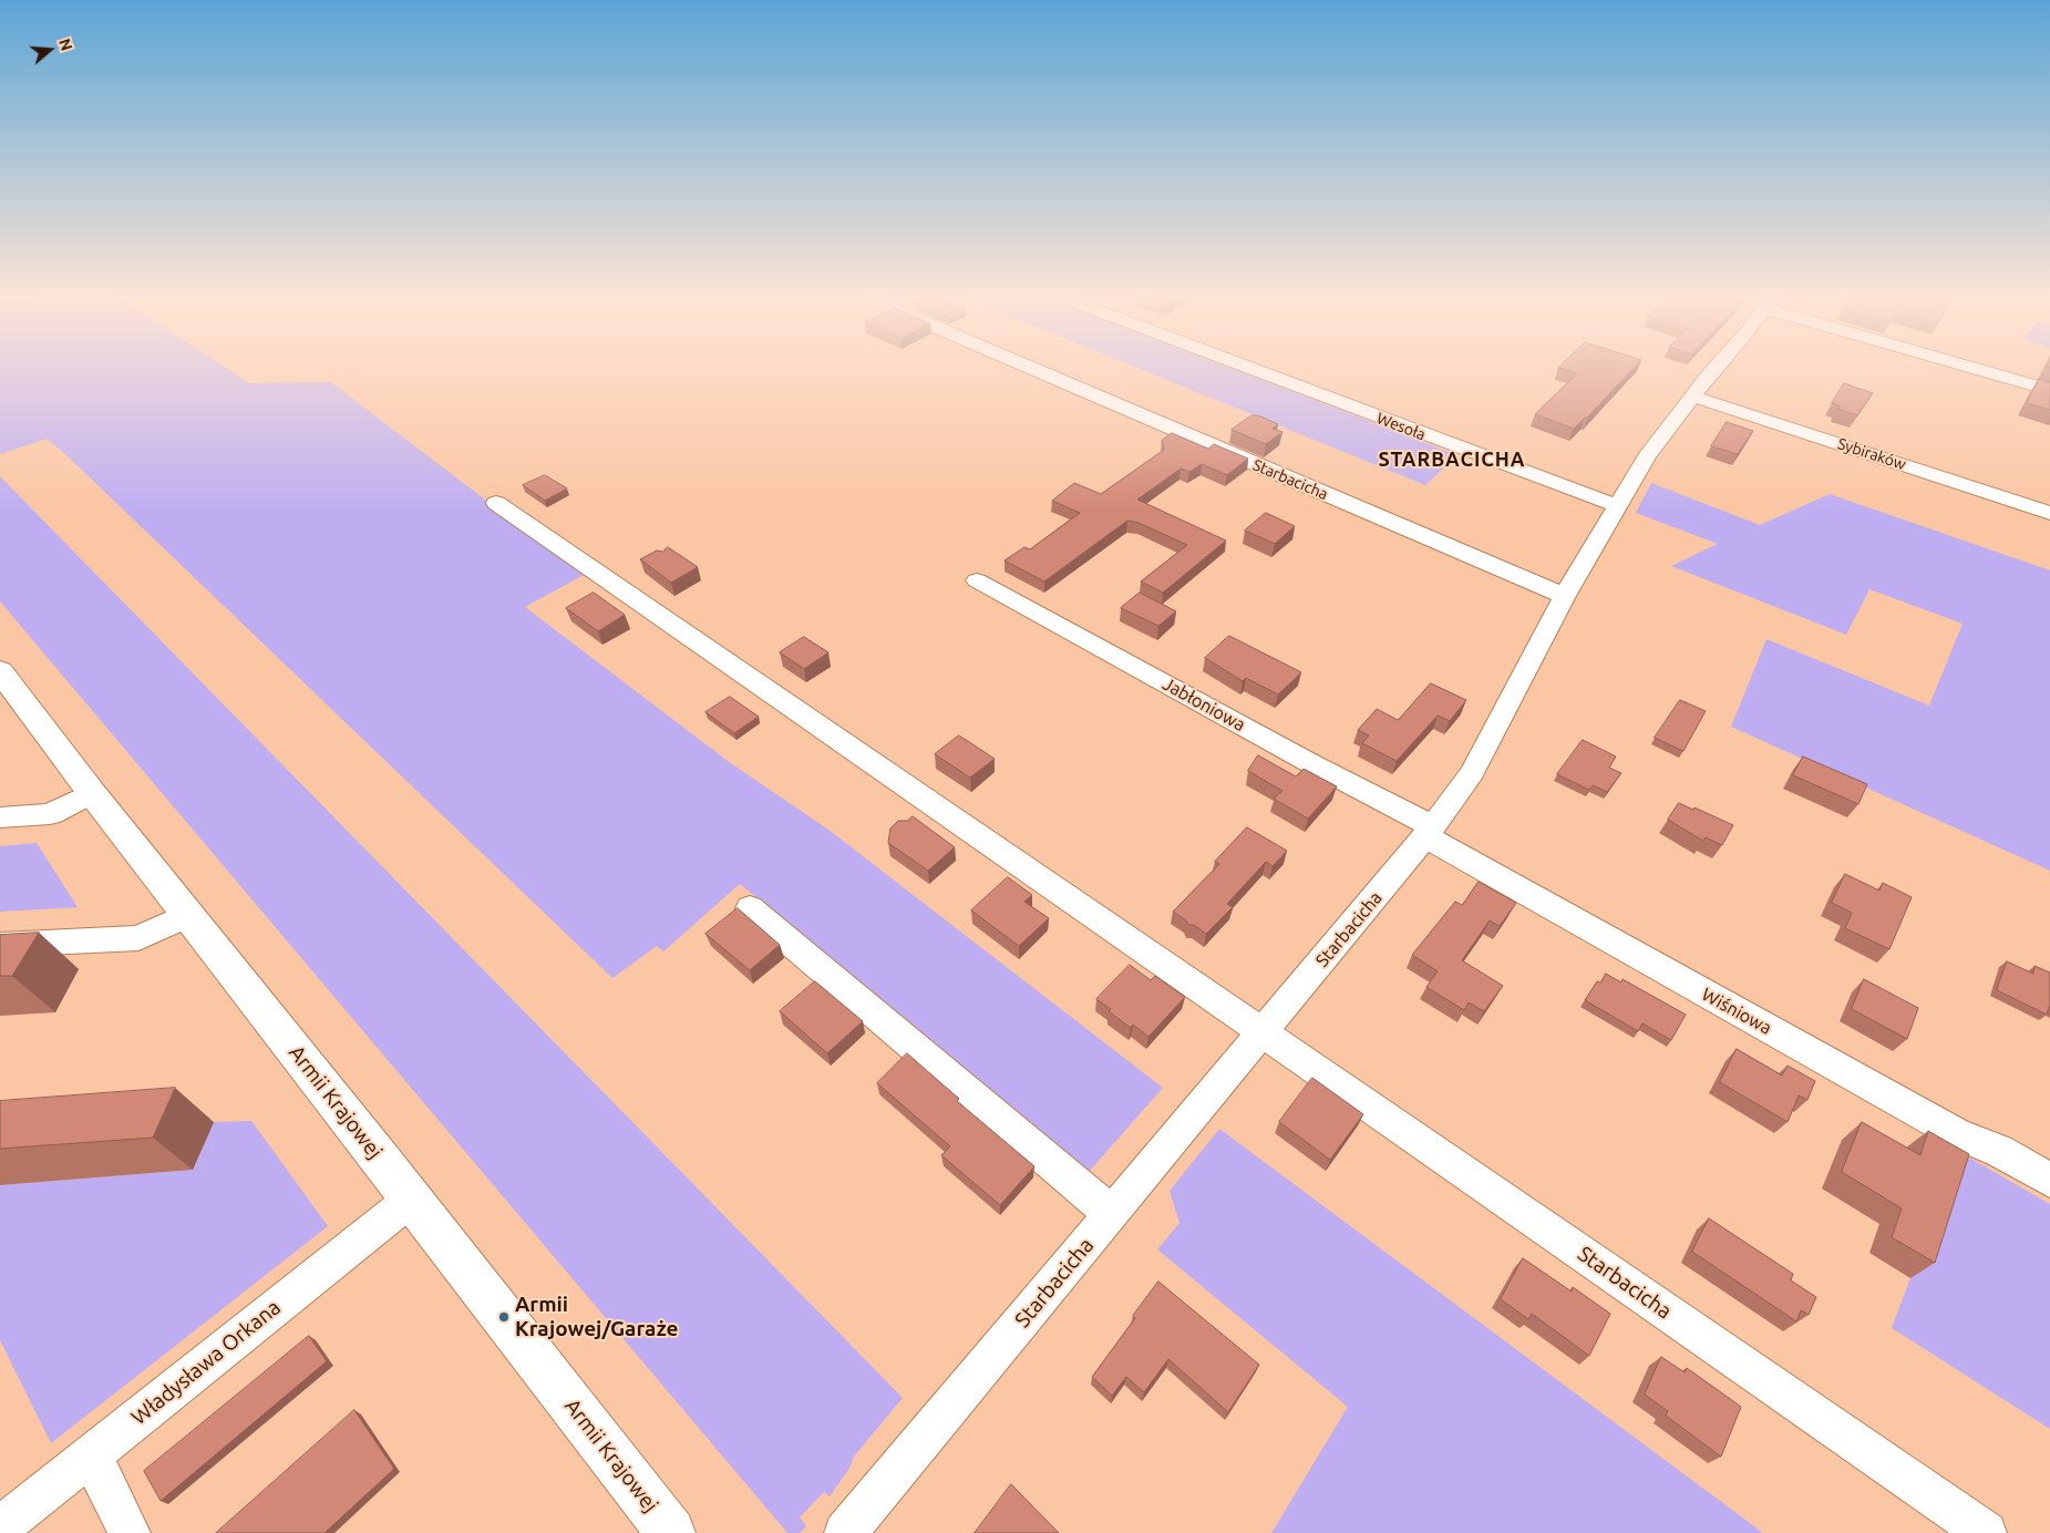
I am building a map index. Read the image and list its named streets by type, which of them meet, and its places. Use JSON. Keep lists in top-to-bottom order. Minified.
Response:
{"streets":{"street":["Wesoła","Sybiraków","Starbacicha","Jabłoniowa","Wiśniowa","Armii Krajowej","Władysława Orkana"]},"crossings":[["Wesoła","Starbacicha"],["Sybiraków","Starbacicha"],["Starbacicha","Jabłoniowa"],["Starbacicha","Wiśniowa"],["Jabłoniowa","Wiśniowa"],["Armii Krajowej","Władysława Orkana"]],"districts":["STARBACICHA"],"places":["Armii Krajowej/Garaże"],"north":"right"}
